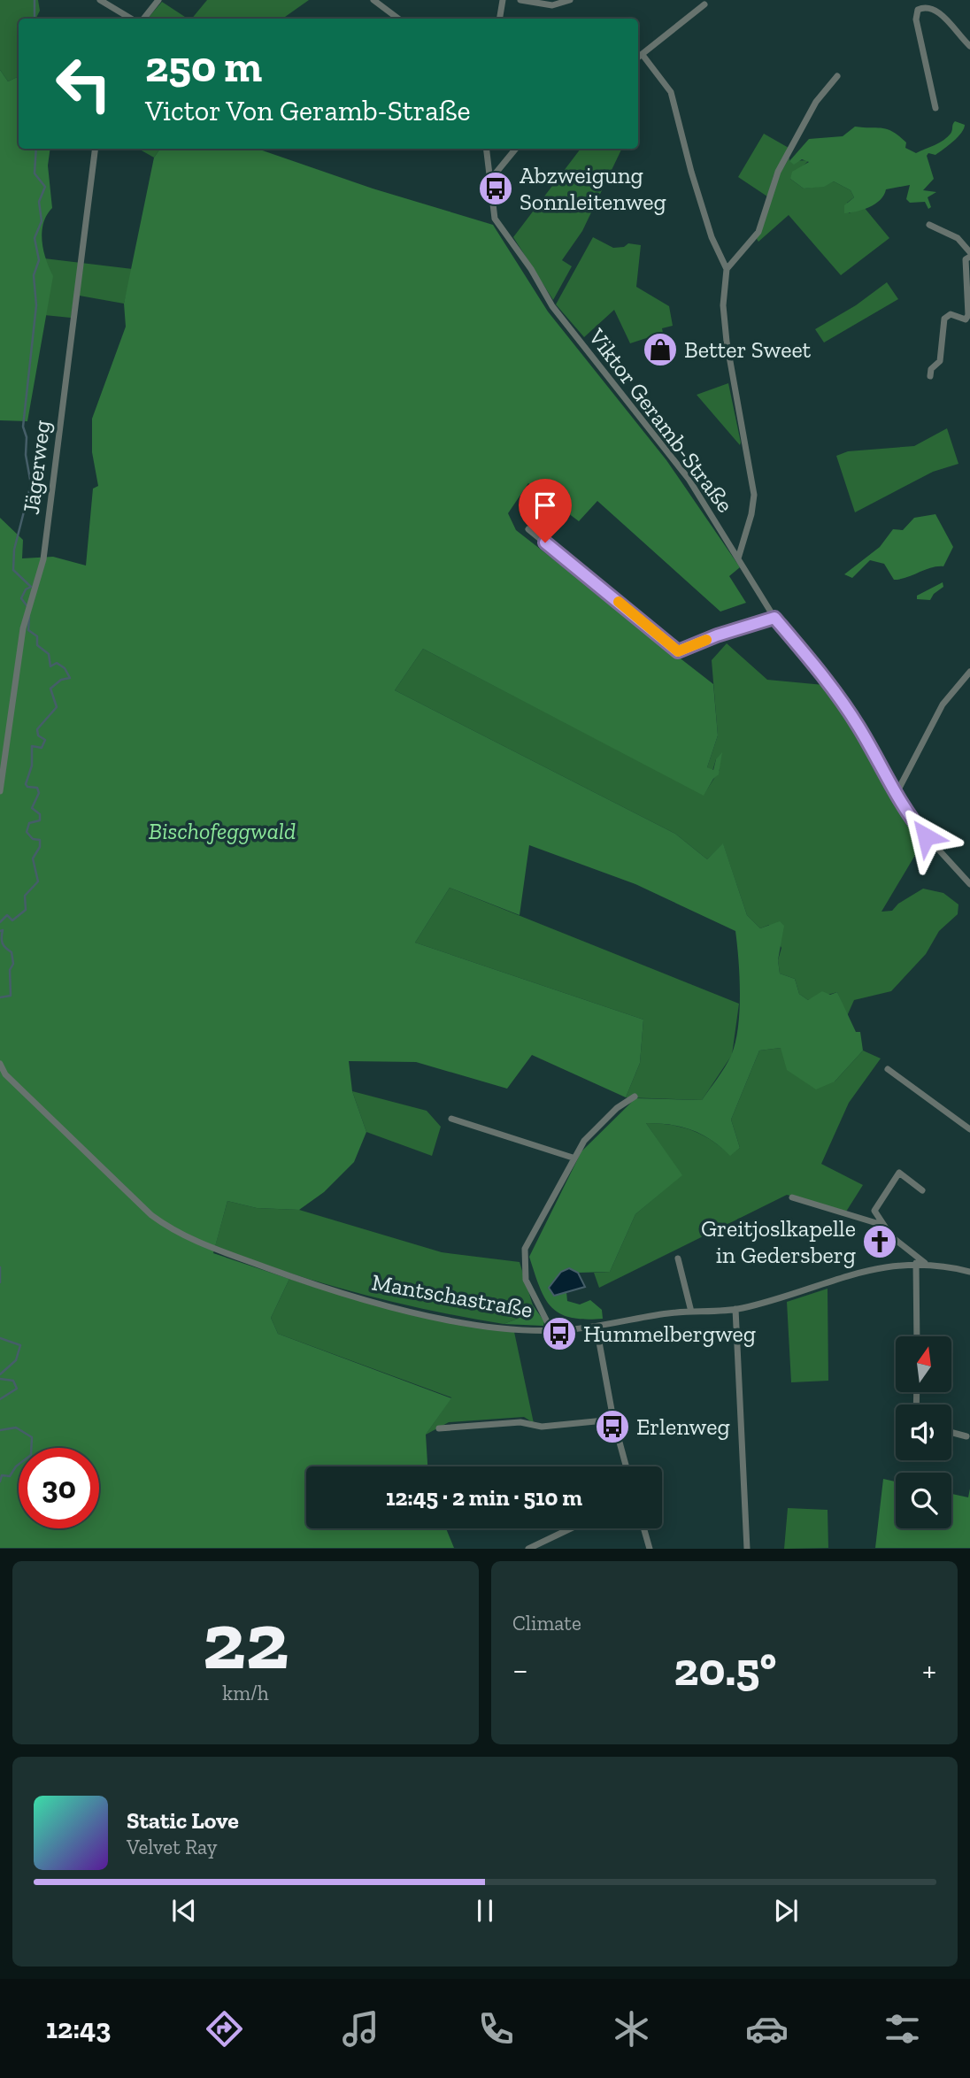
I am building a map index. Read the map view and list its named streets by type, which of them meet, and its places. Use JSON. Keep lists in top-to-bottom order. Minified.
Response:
{"streets":{"street":["Viktor Geramb-Straße","Jägerweg","Mantschastraße"]},"parks":["Bischofeggwald"],"places":{"bus stop":["Abzweigung Sonnleitenweg","Hummelbergweg","Erlenweg"],"shop":["Better Sweet"],"church":["Greitjoslkapelle in Gedersberg"]},"north":"top","page":{"turn":["250 m","Victor Von Geramb-Straße"],"limit":"30","trip":"12:45 · 2 min · 510 m","tile":[["22","km/h"],"Climate"],"heat":["−","20.5°","+"],"song":["Static Love","Velvet Ray"],"tabs":"12:43"}}
